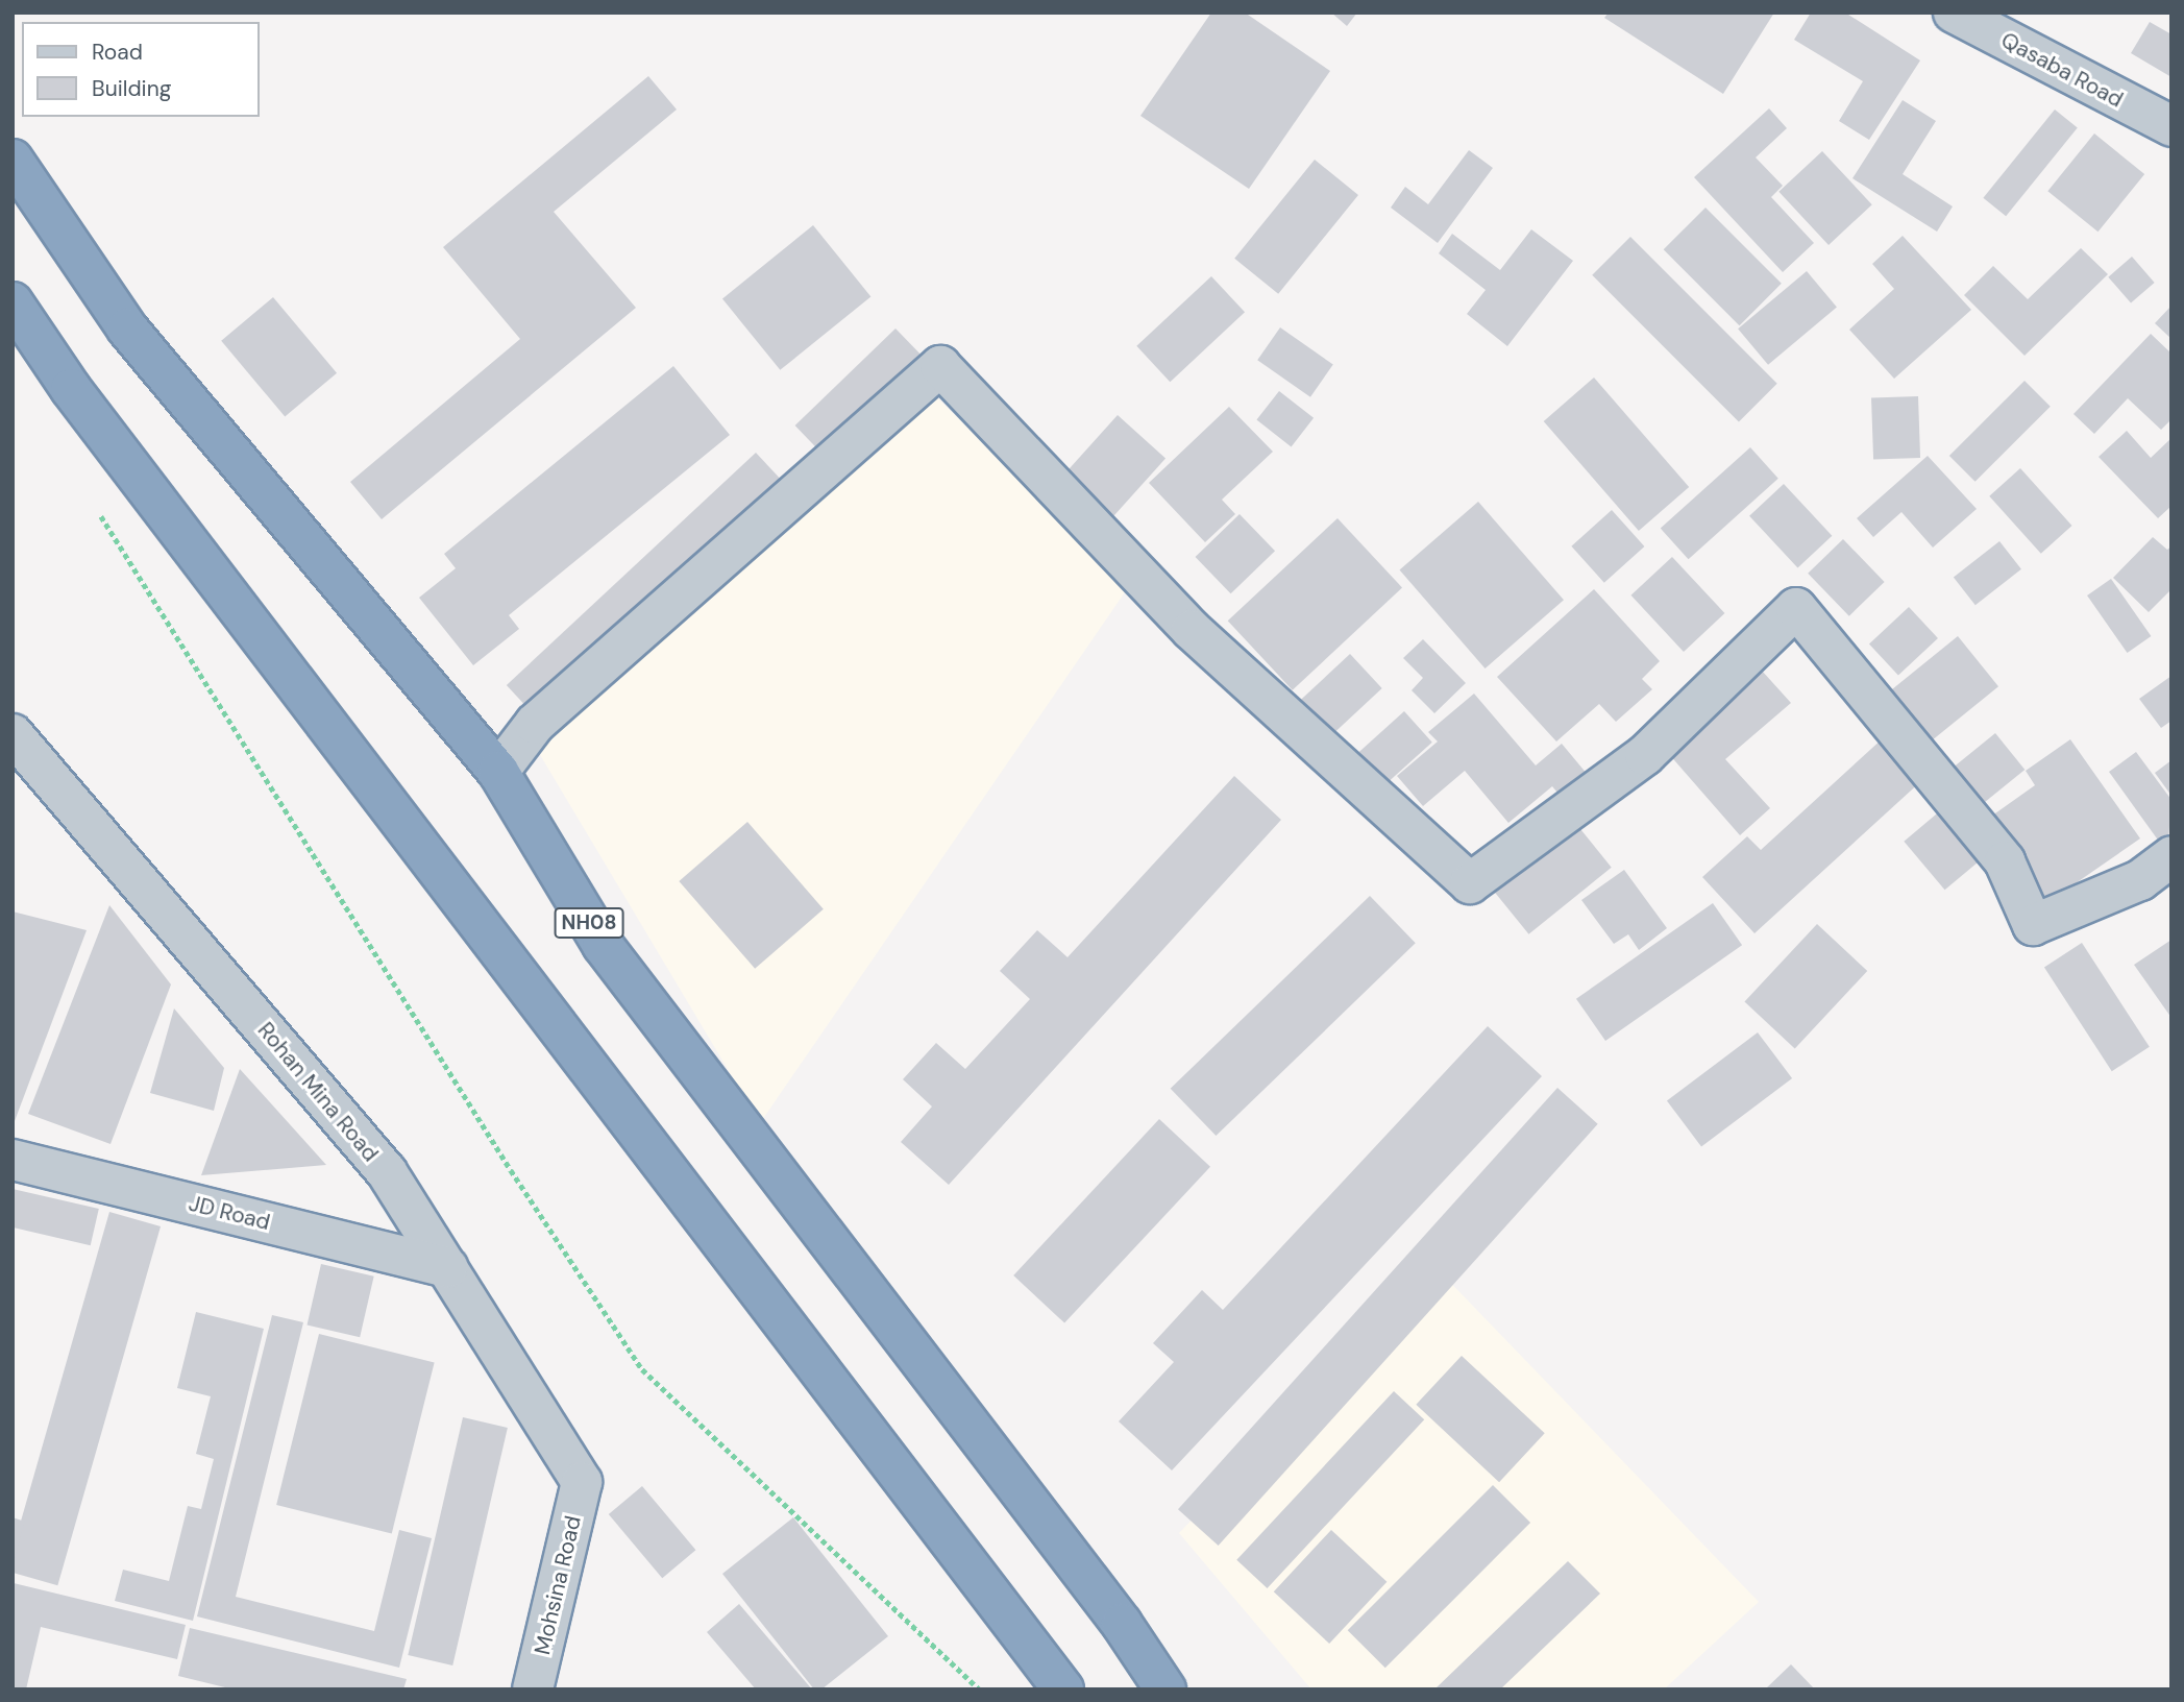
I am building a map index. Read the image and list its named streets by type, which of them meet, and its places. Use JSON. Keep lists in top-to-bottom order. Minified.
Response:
{"streets":{"highway":["NH08"],"street":["Qasaba Road","Rohan Mina Road","JD Road","Mohsina Road"]},"crossings":[["Rohan Mina Road","JD Road"],["Rohan Mina Road","Mohsina Road"]],"legend":["Road","Building"]}
